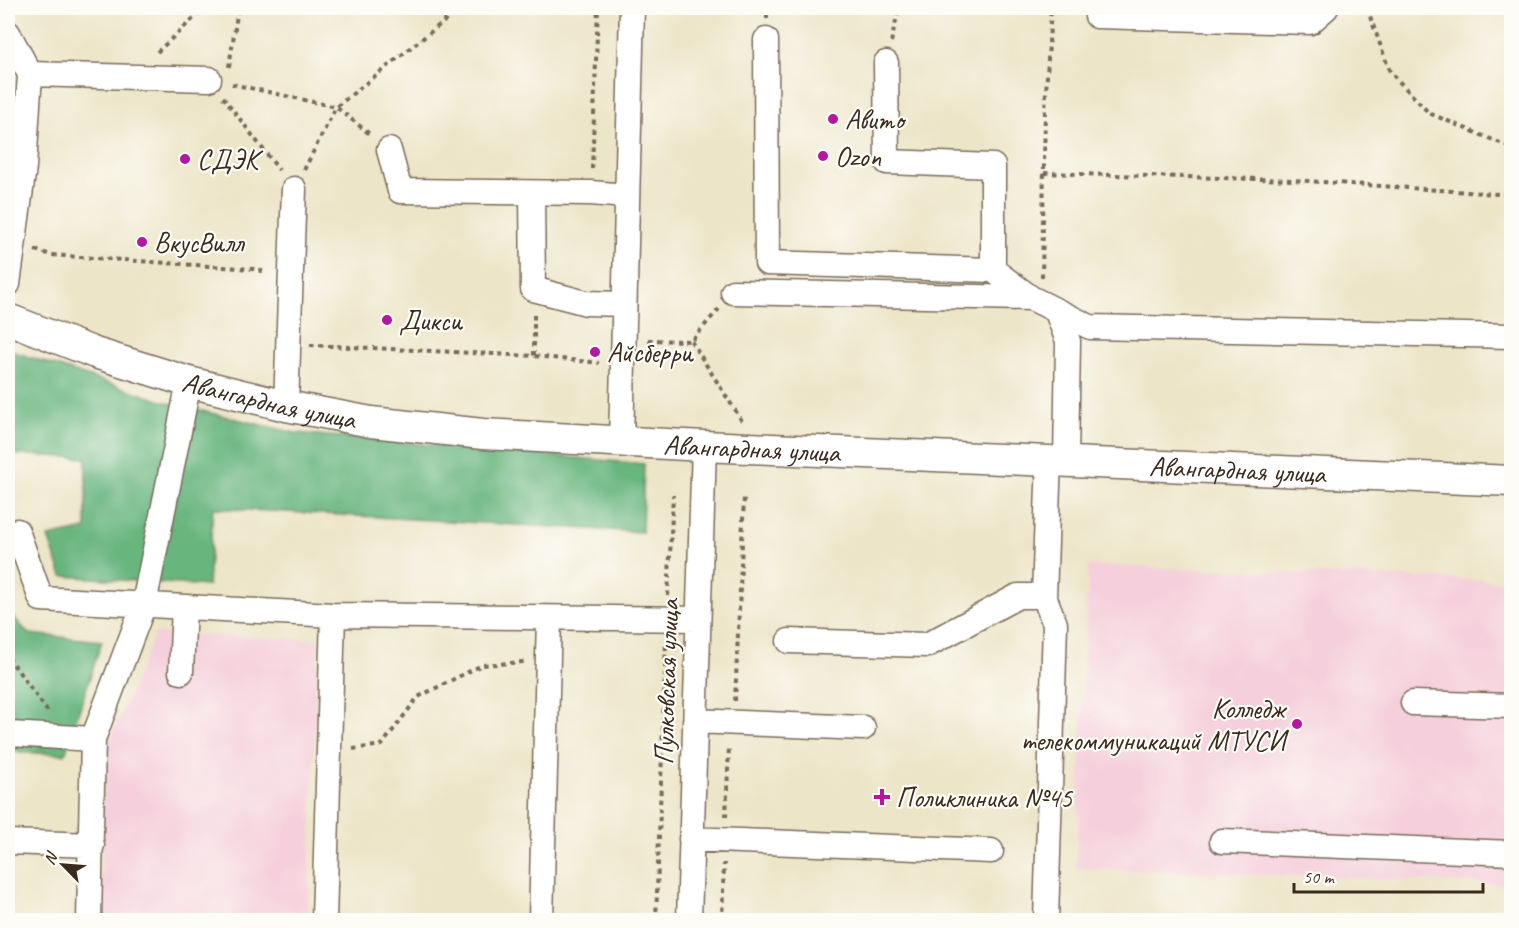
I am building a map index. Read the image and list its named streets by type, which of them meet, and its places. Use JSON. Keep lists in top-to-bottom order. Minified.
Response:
{"streets":{"main road":["Авангардная улица"],"street":["Пулковская улица"]},"crossings":[["Авангардная улица","Пулковская улица"]],"places":{"other":["Авито","Ozon","СДЭК","ВкусВилл","Дикси","Айсберри","Колледж телекоммуникаций МТУСИ"],"health":["Поликлиника №45"]},"scale_bar":"50 m","north":"top left"}
